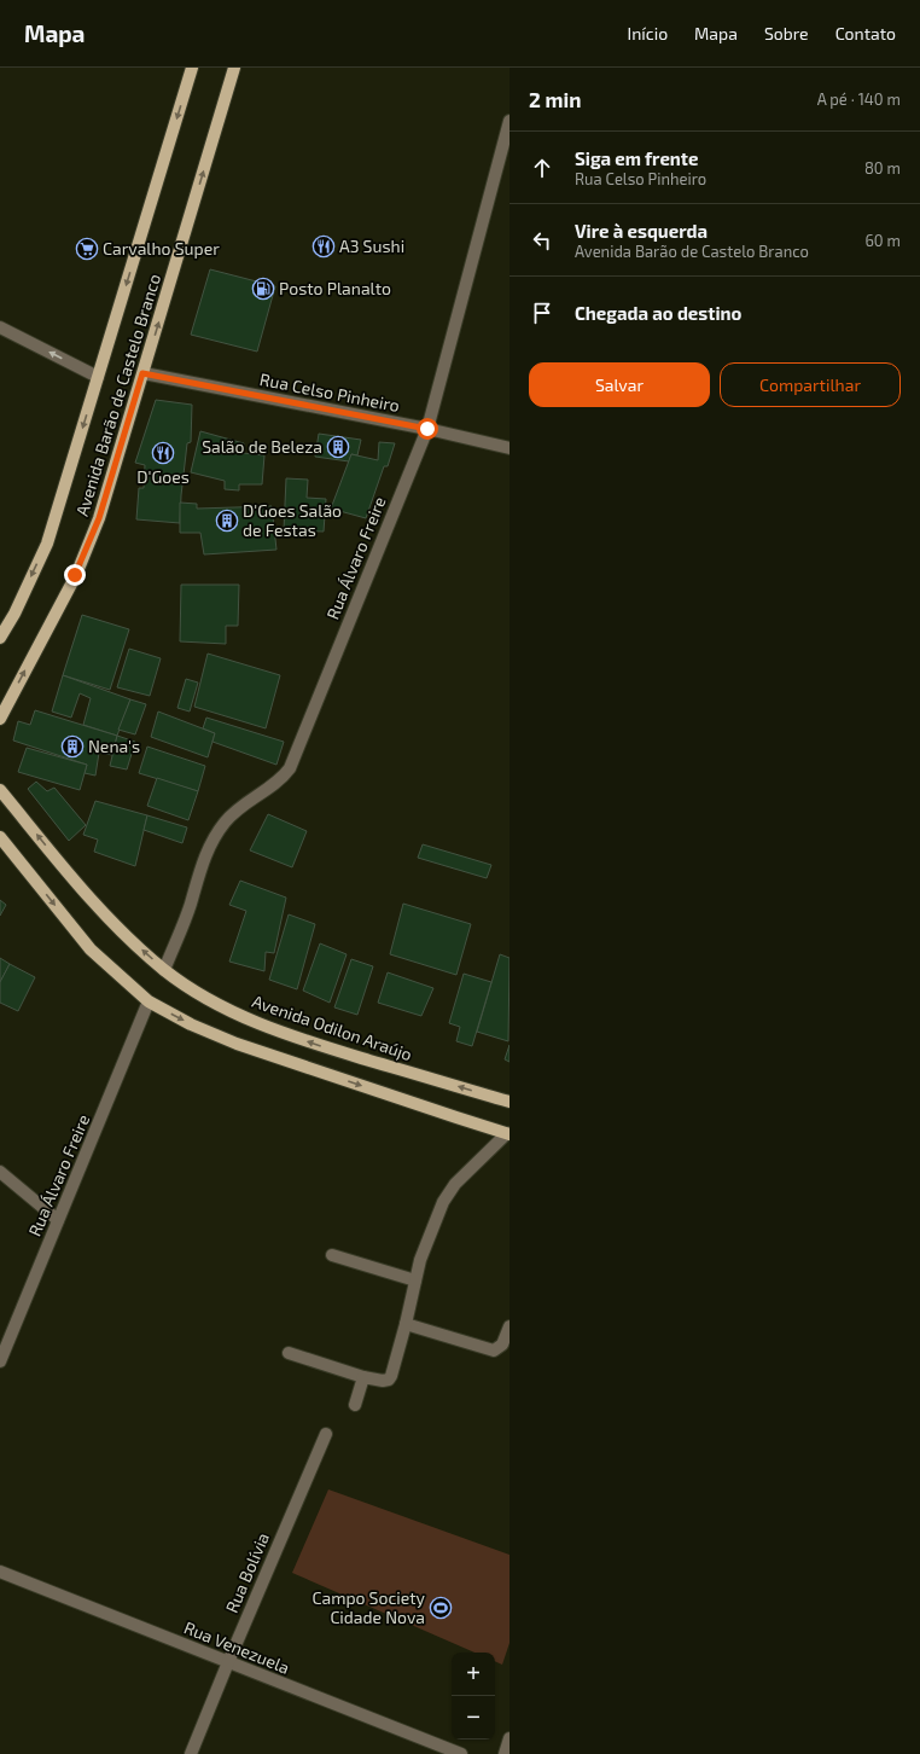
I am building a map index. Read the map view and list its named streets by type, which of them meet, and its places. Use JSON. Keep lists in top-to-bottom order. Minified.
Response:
{"streets":{"main road":["Avenida Barão de Castelo Branco","Avenida Odilon Araújo"],"street":["Rua Celso Pinheiro","Rua Álvaro Freire","Rua Bolívia","Rua Venezuela"]},"crossings":[["Rua Celso Pinheiro","Avenida Barão de Castelo Branco"],["Rua Celso Pinheiro","Rua Álvaro Freire"],["Rua Álvaro Freire","Avenida Odilon Araújo"],["Rua Bolívia","Rua Venezuela"]],"places":{"restaurant":["A3 Sushi","D'Goes"],"supermarket":["Carvalho Super"],"fuel station":["Posto Planalto"],"building":["Salão de Beleza","D'Goes Salão de Festas","Nena's"],"sports":["Campo Society Cidade Nova"]},"page":{"header":"Mapa","nav":["Início","Mapa","Sobre","Contato"],"heading":["2 min","A pé · 140 m"],"list":[["Siga em frente","Rua Celso Pinheiro","80 m"],["Vire à esquerda","Avenida Barão de Castelo Branco","60 m"],"Chegada ao destino"],"buttons":["Salvar","Compartilhar"],"map_buttons":["+","−"]}}
